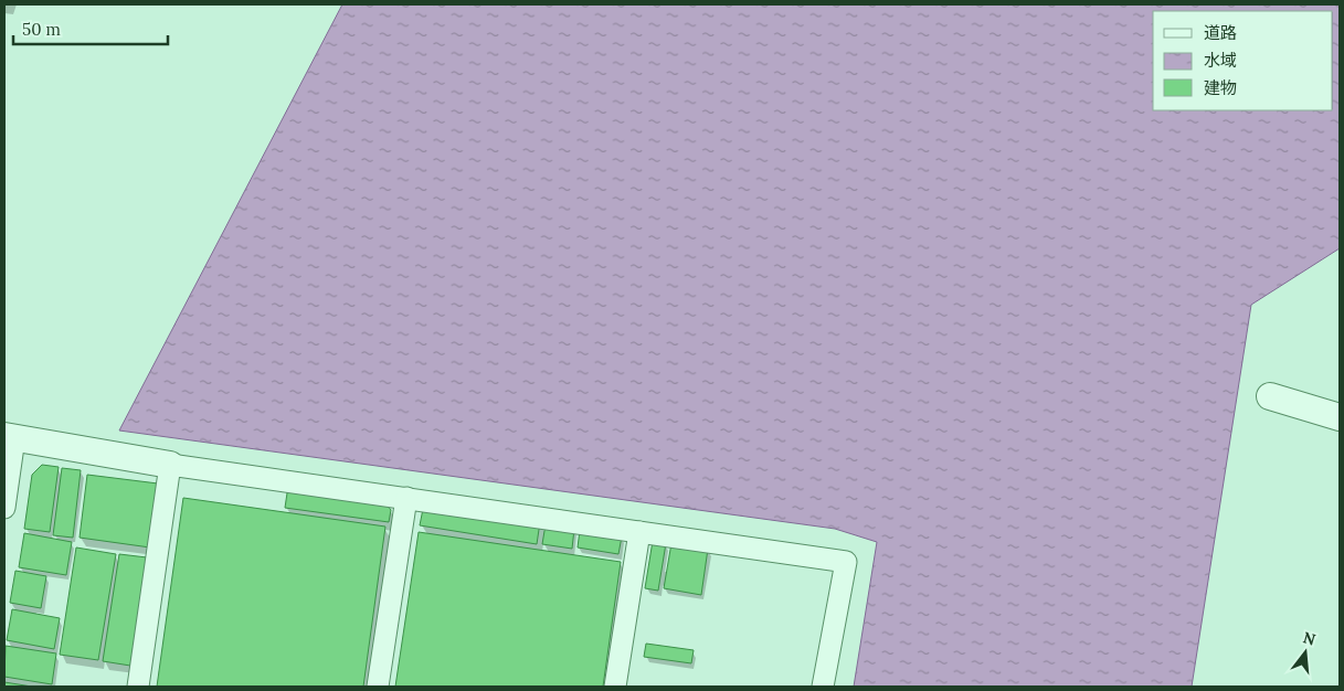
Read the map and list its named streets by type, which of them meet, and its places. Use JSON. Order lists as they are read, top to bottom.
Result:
{
  "legend": ["道路", "水域", "建物"],
  "scale_bar": "50 m",
  "north": "top"
}
